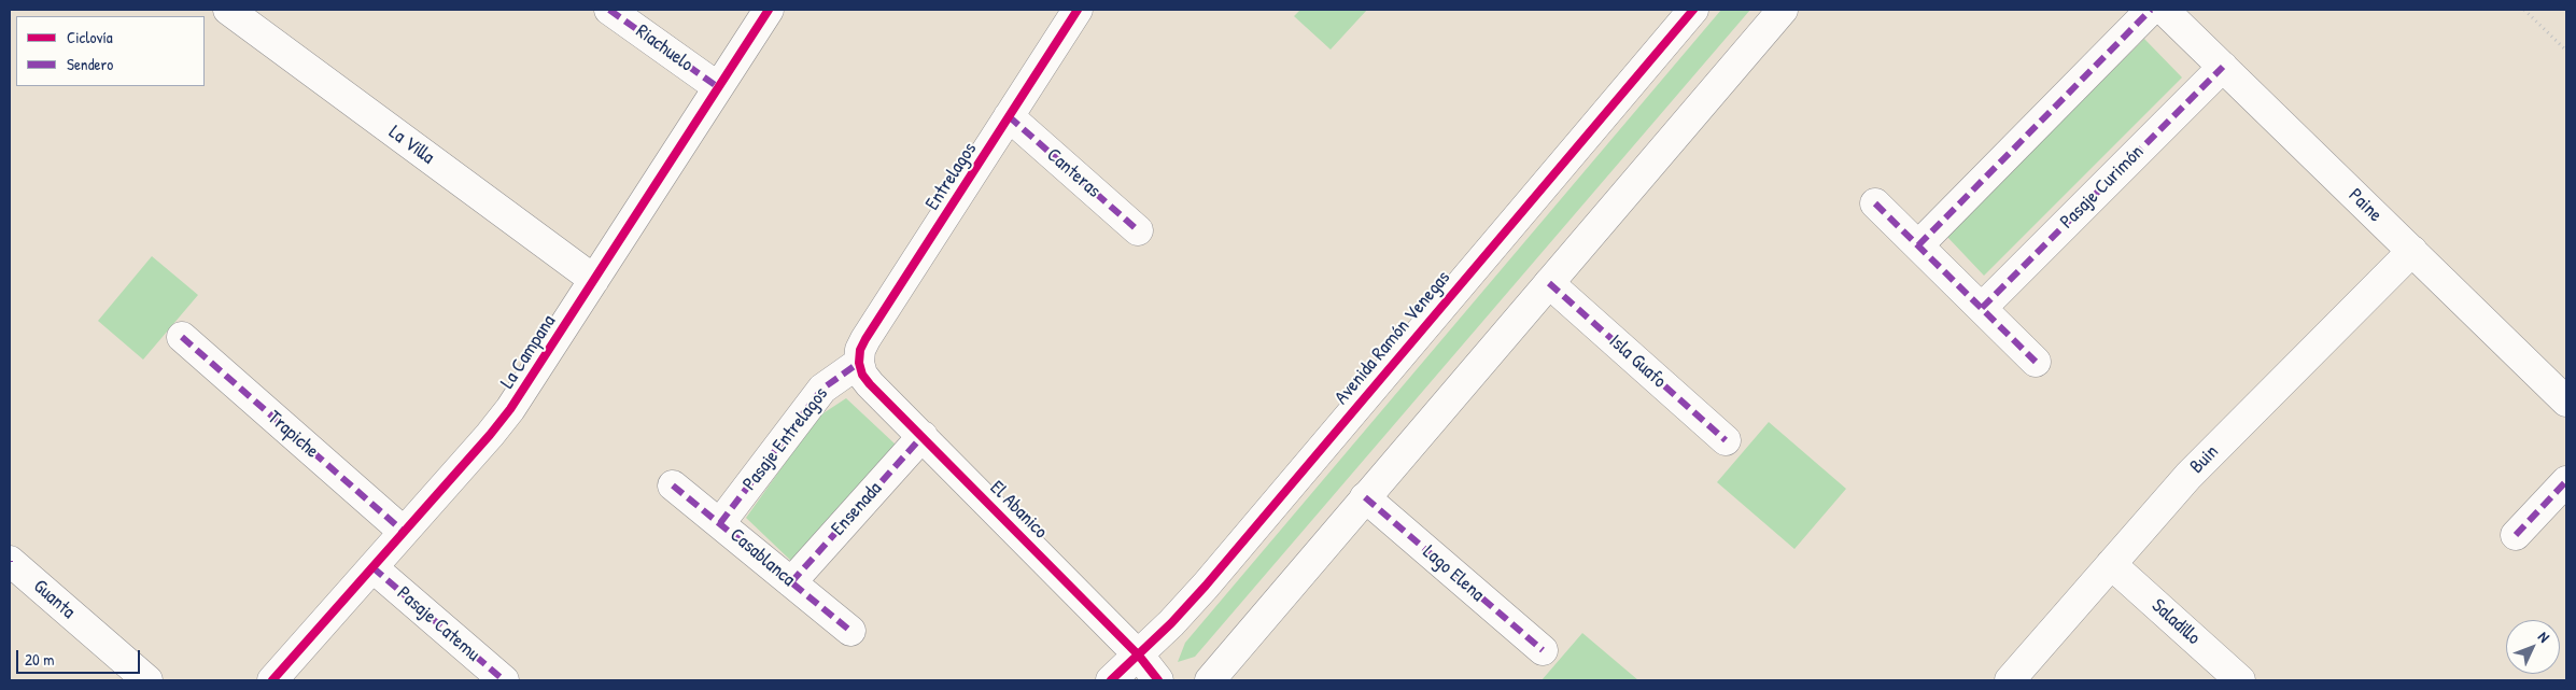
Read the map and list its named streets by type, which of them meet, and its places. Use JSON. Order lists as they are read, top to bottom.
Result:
{
  "streets": {
    "street": [
      "Riachuelo",
      "La Villa",
      "Canteras",
      "Entrelagos",
      "Pasaje Curimón",
      "Paine",
      "Avenida Ramón Venegas",
      "La Campana",
      "Isla Guafo",
      "Trapiche",
      "Pasaje Entrelagos",
      "Buin",
      "Ensenada",
      "El Abanico",
      "Casablanca",
      "Lago Elena",
      "Guanta",
      "Saladillo",
      "Pasaje Catemu"
    ]
  },
  "crossings": [
    ["Riachuelo", "La Campana"],
    ["La Villa", "La Campana"],
    ["Canteras", "Entrelagos"],
    ["Entrelagos", "Pasaje Entrelagos"],
    ["Entrelagos", "El Abanico"],
    ["Pasaje Curimón", "Paine"],
    ["Paine", "Buin"],
    ["Avenida Ramón Venegas", "El Abanico"],
    ["La Campana", "Trapiche"],
    ["La Campana", "Pasaje Catemu"],
    ["Pasaje Entrelagos", "El Abanico"],
    ["Pasaje Entrelagos", "Casablanca"],
    ["Buin", "Saladillo"],
    ["Ensenada", "El Abanico"],
    ["Ensenada", "Casablanca"]
  ],
  "legend": ["Ciclovía", "Sendero"],
  "scale_bar": "20 m",
  "north": "top right"
}
